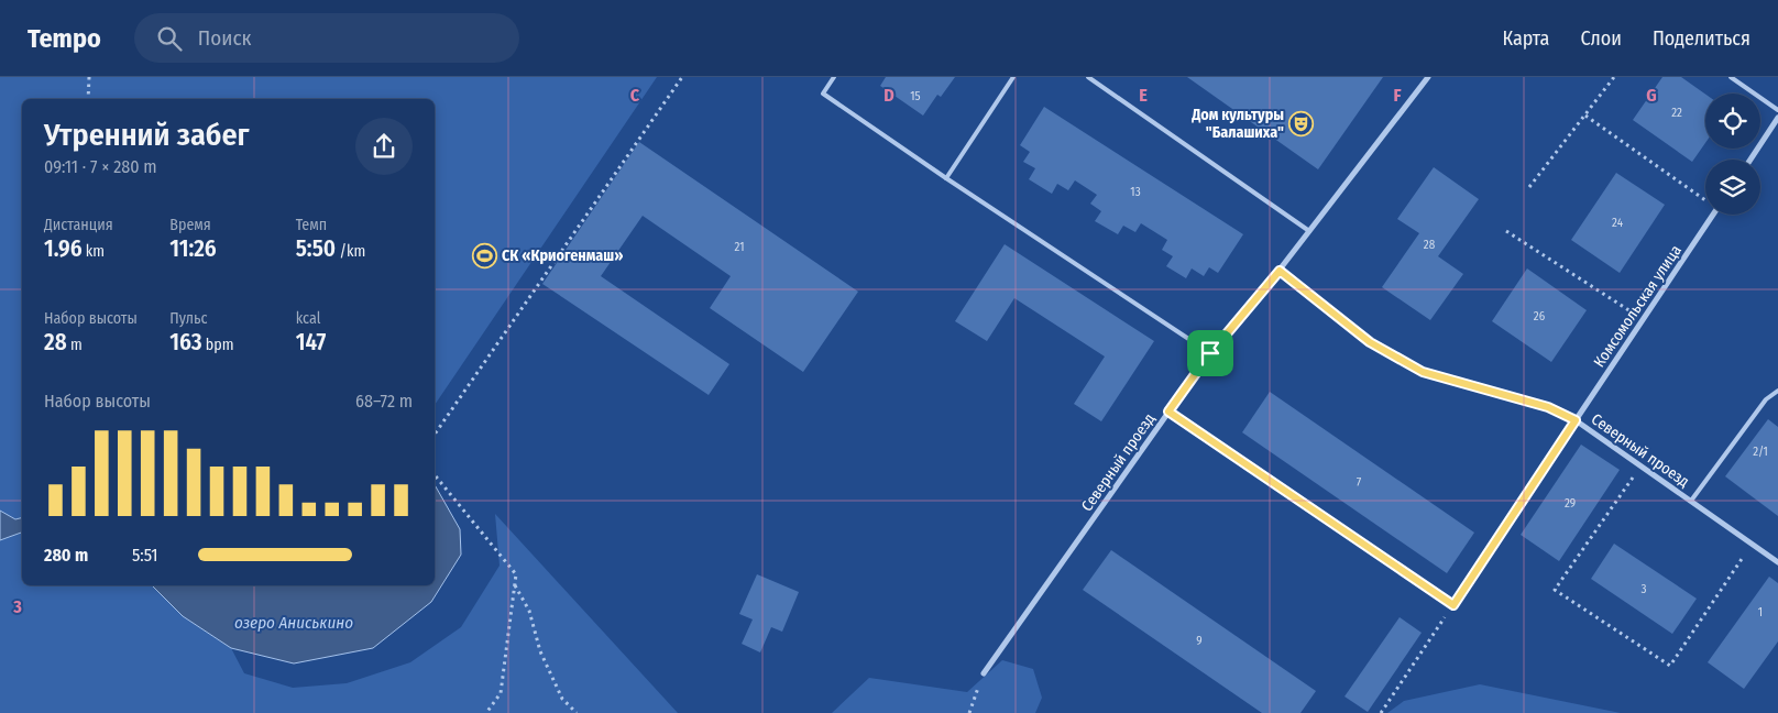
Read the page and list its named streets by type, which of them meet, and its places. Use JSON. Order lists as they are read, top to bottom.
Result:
{
  "streets": {
    "street": ["Комсомольская улица", "Северный проезд"]
  },
  "crossings": [
    ["Комсомольская улица", "Северный проезд"]
  ],
  "water": ["озеро Аниськино"],
  "places": {
    "theatre": ["Дом культуры \"Балашиха\""],
    "sports": ["СК «Криогенмаш»"]
  },
  "house_numbers": [
    "15",
    "22",
    "13",
    "24",
    "28",
    "21",
    "26",
    "2/1",
    "7",
    "29",
    "3",
    "1",
    "9"
  ],
  "page": {
    "header": "Tempo",
    "search": "Поиск",
    "nav": ["Карта", "Слои", "Поделиться"],
    "heading": ["Утренний забег", "09:11 · 7 × 280 m"],
    "stats": [
      ["Дистанция", "1.96 km"],
      ["Время", "11:26"],
      ["Темп", "5:50 /km"],
      ["Набор высоты", "28 m"],
      ["Пульс", "163 bpm"],
      ["kcal", "147"]
    ],
    "chart": ["Набор высоты", "68–72 m"],
    "list": [
      {
        "name": "280 m",
        "note": "5:51"
      }
    ]
  },
  "grid": {
    "columns": [
      "C",
      "D",
      "E",
      "F",
      "G"
    ],
    "rows": ["3"]
  }
}
